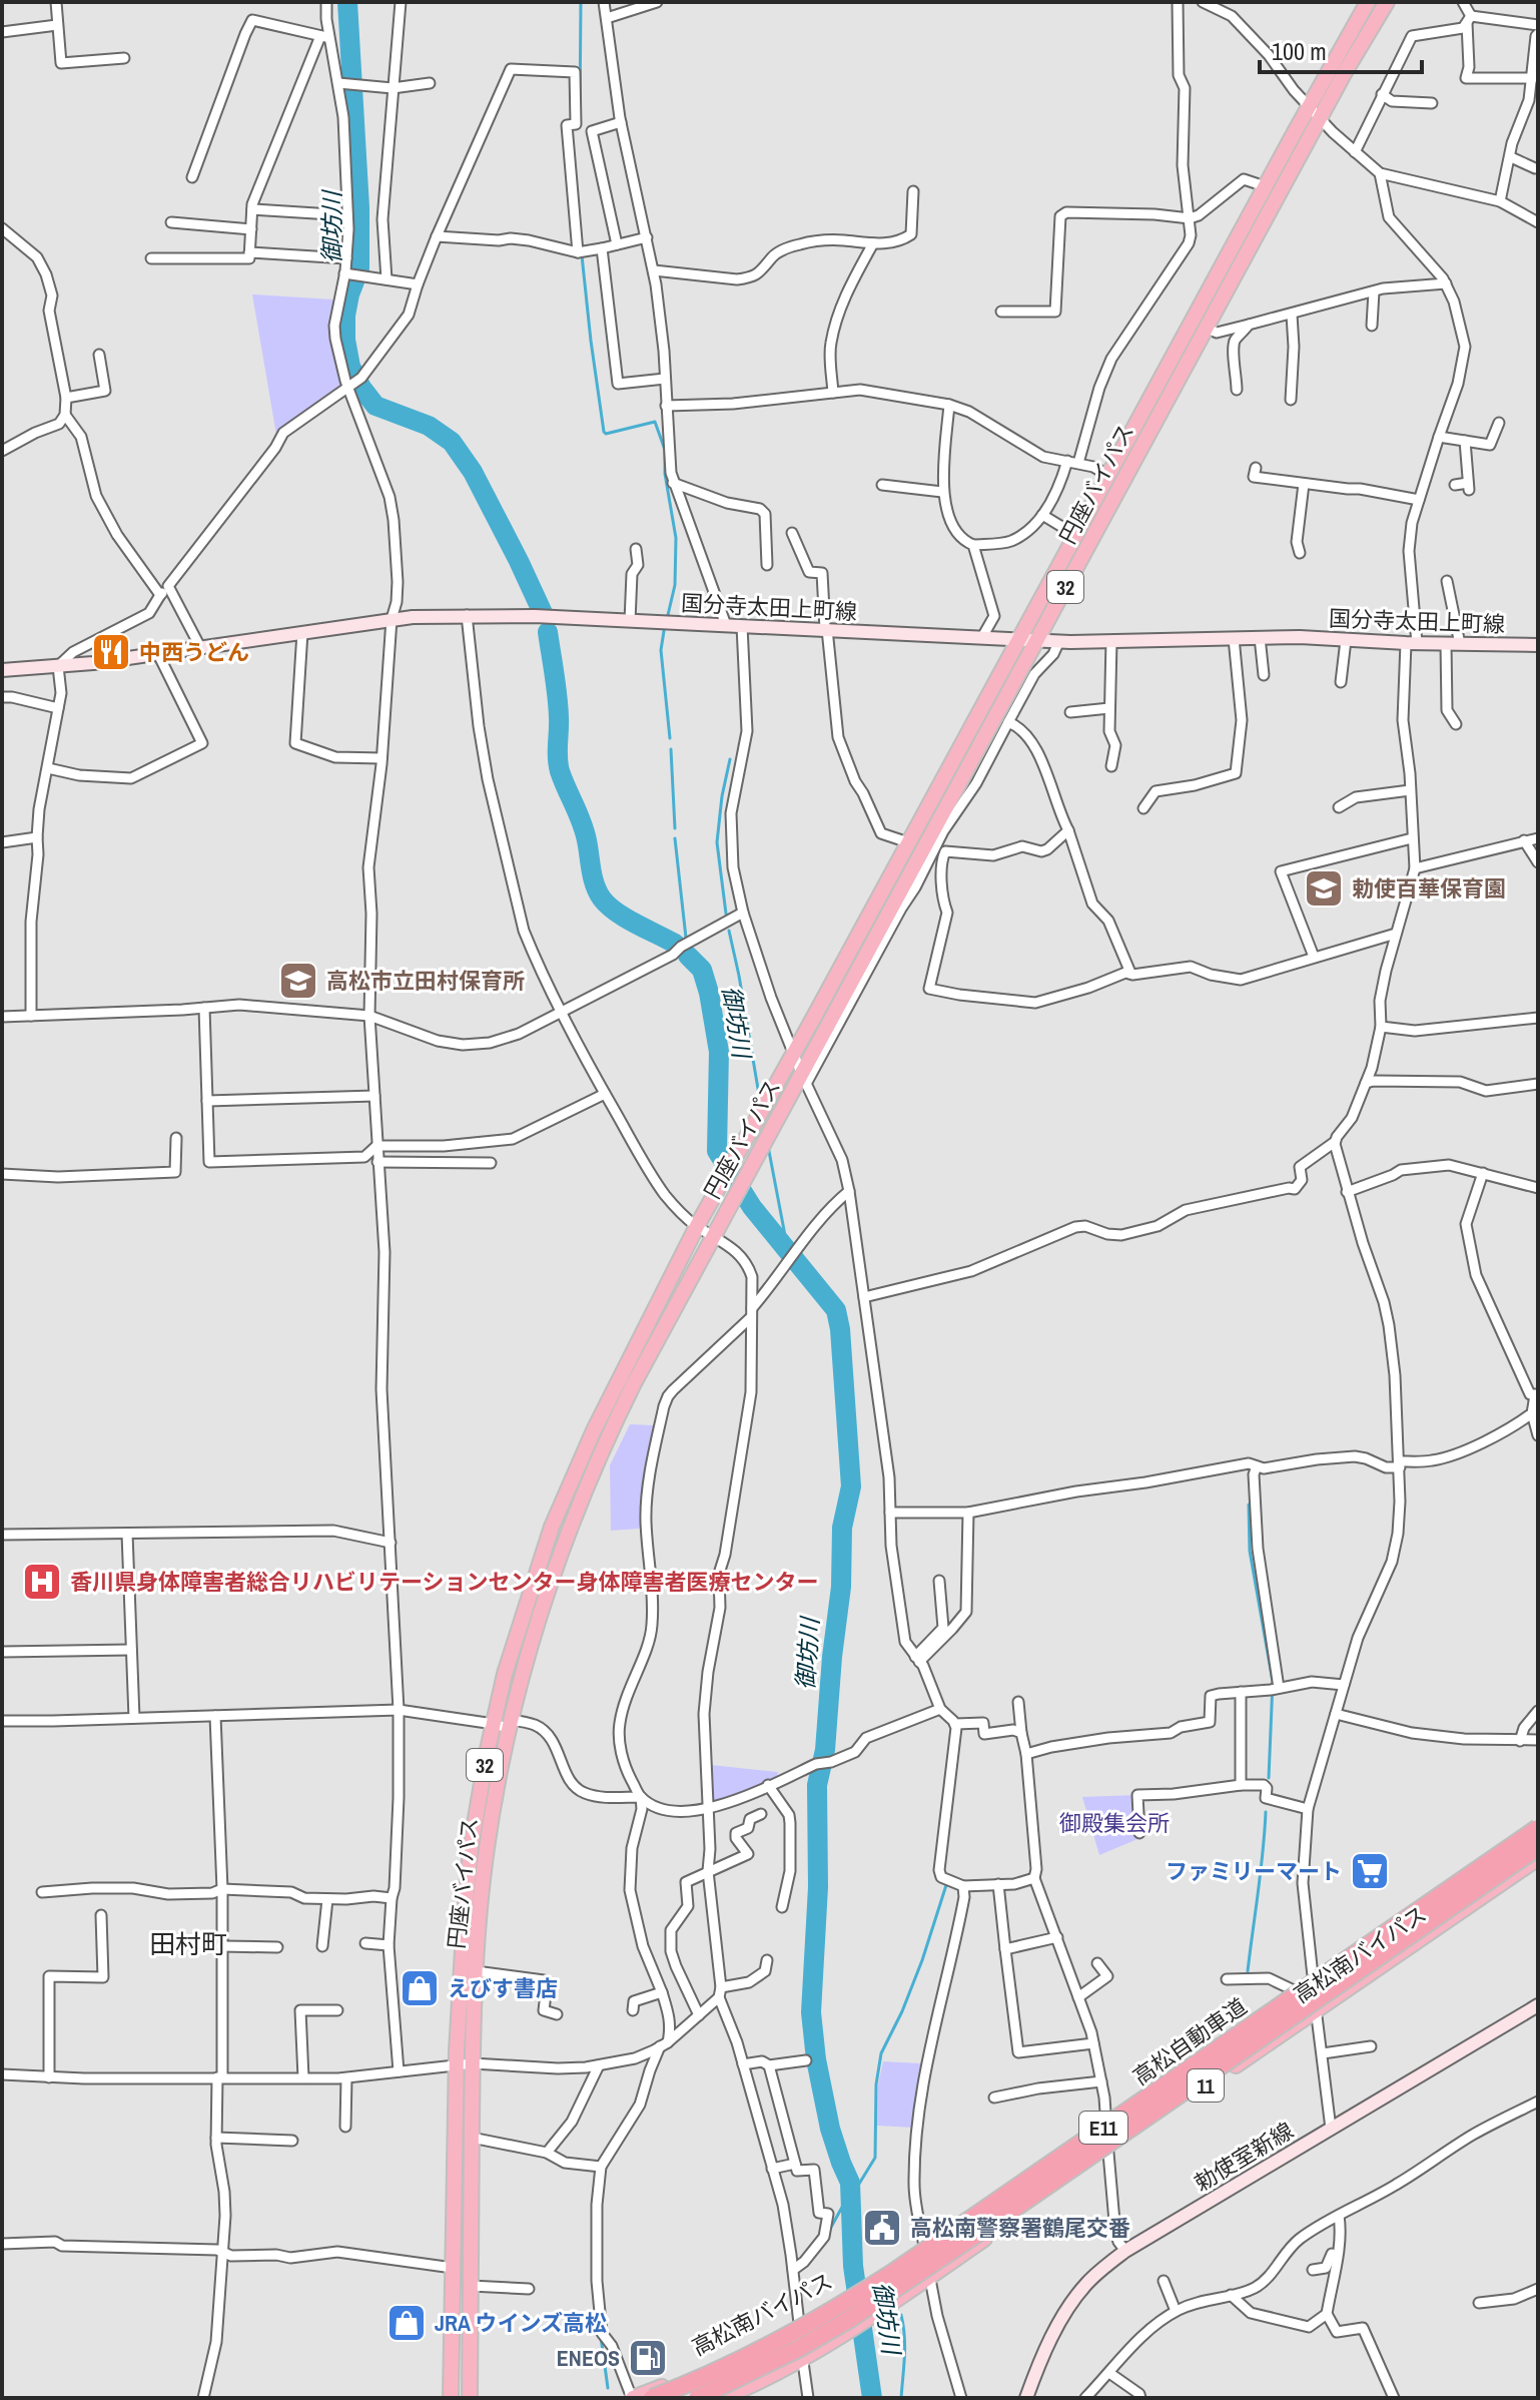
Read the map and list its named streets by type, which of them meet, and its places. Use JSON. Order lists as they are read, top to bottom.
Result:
{
  "streets": {
    "highway": [
      "円座バイパス",
      "32",
      "高松南バイパス",
      "高松自動車道",
      "11",
      "E11"
    ],
    "main road": ["国分寺太田上町線", "勅使室新線"]
  },
  "crossings": [
    ["円座バイパス", "国分寺太田上町線"]
  ],
  "districts": ["田村町"],
  "water": ["御坊川"],
  "parks": ["御殿集会所"],
  "places": {
    "restaurant": ["中西うどん"],
    "school or university": ["勅使百華保育園", "高松市立田村保育所"],
    "hospital": ["香川県身体障害者総合リハビリテーションセンター身体障害者医療センター"],
    "supermarket": ["ファミリーマート"],
    "shop": ["えびす書店", "JRA ウインズ高松"],
    "public building": ["高松南警察署鶴尾交番"],
    "fuel station": ["ENEOS"]
  },
  "scale_bar": "100 m"
}
